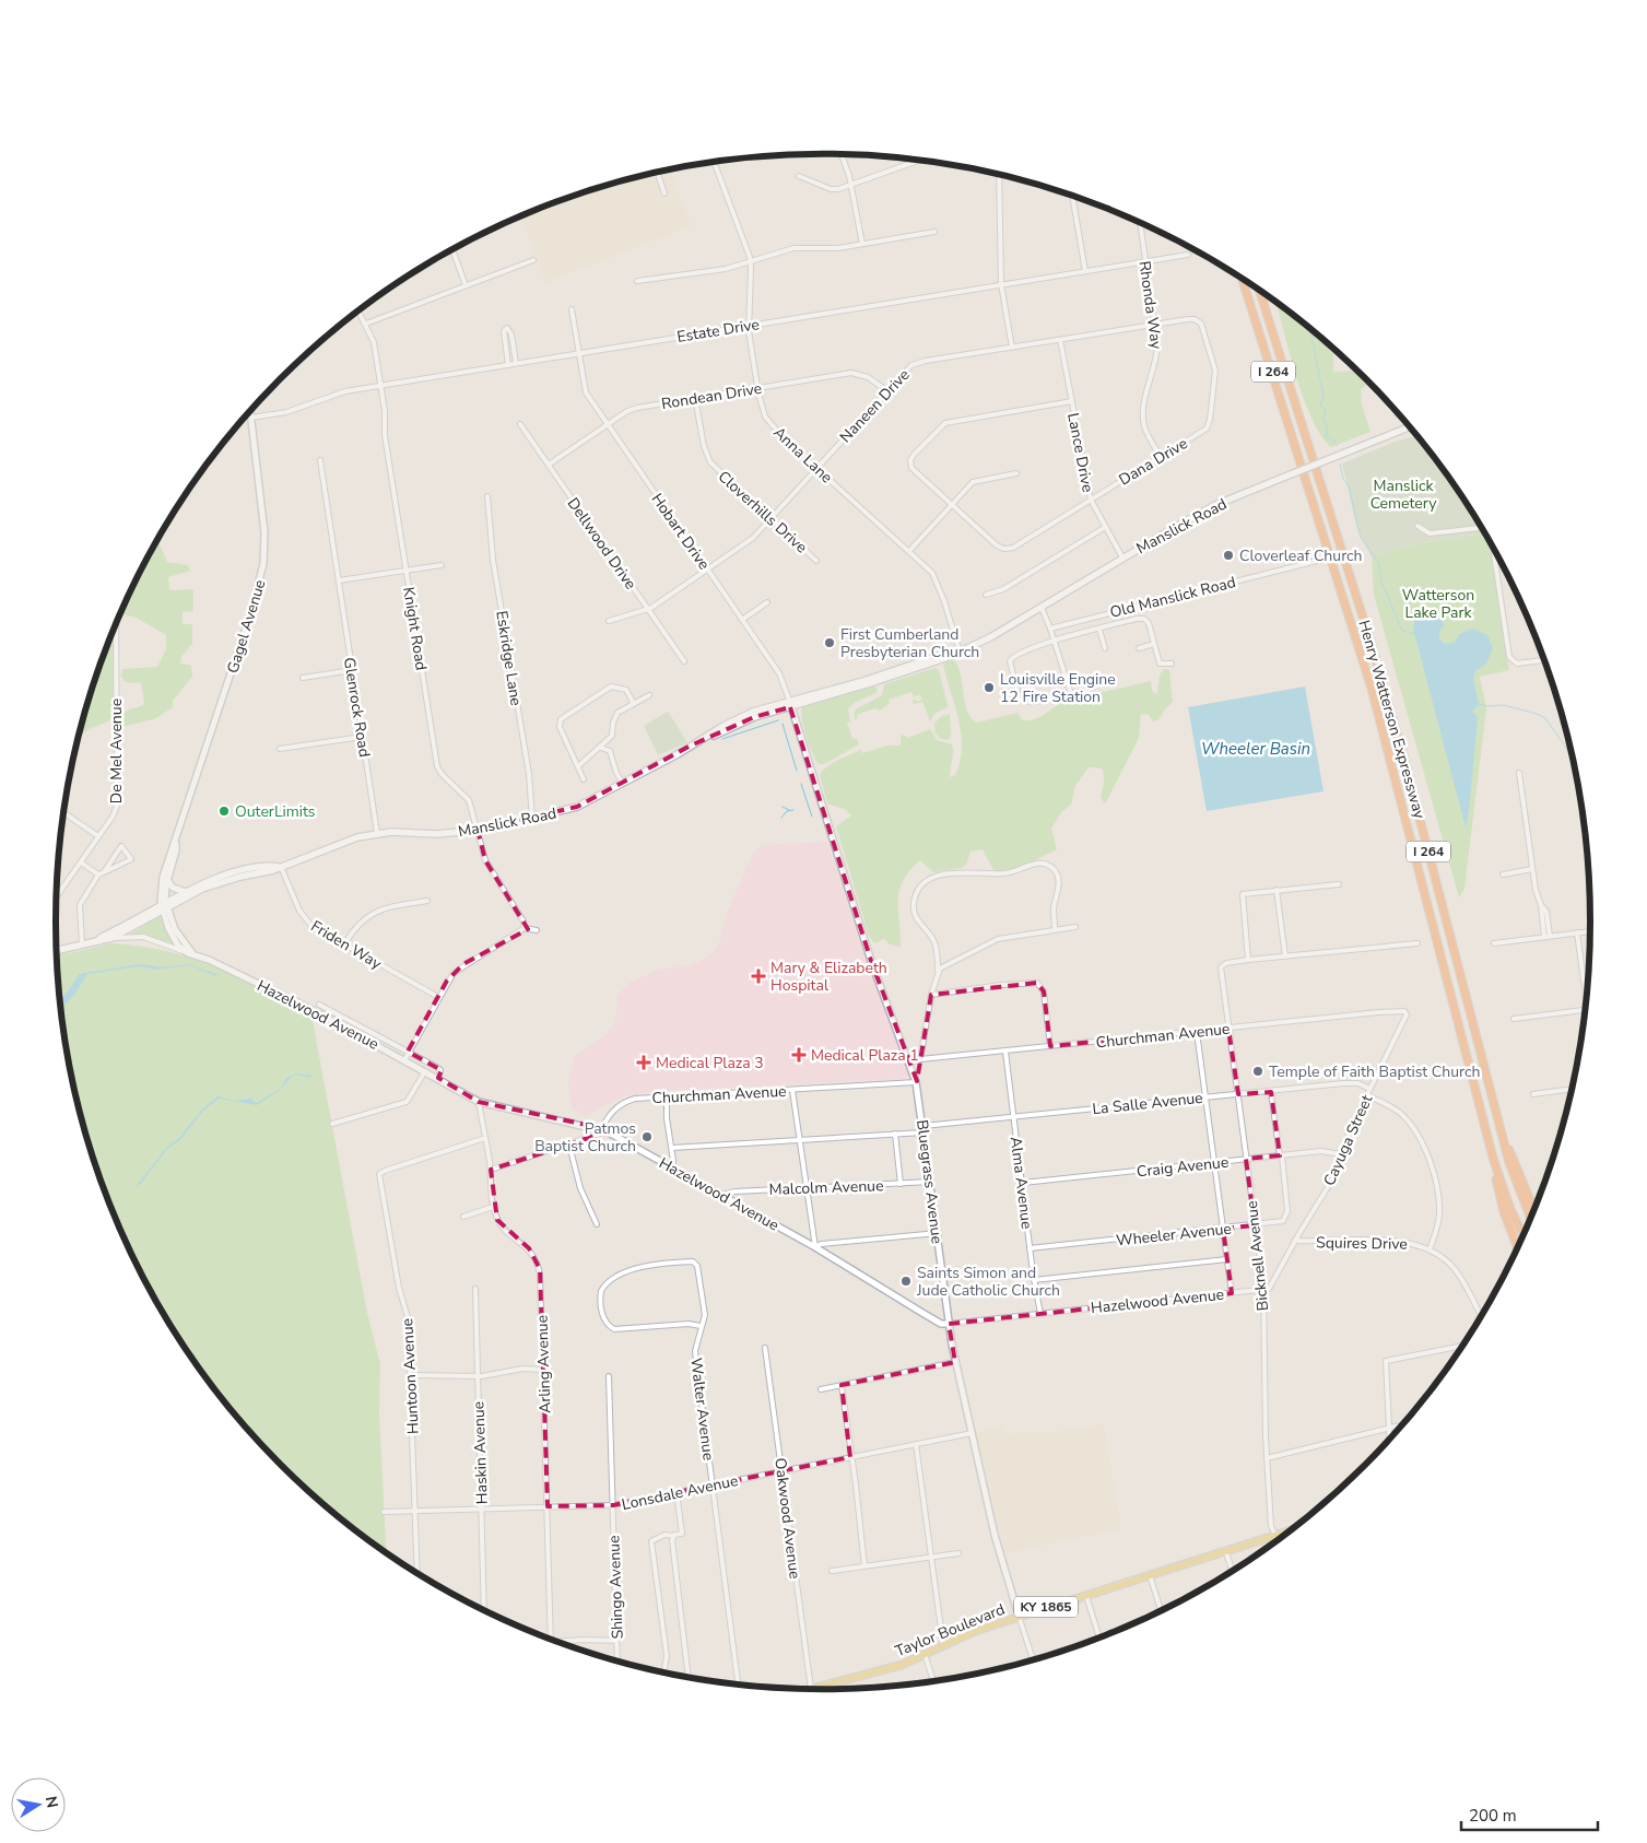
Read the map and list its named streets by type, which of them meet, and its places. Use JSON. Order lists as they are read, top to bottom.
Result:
{
  "streets": {
    "highway": ["I 264", "Henry Watterson Expressway"],
    "main road": ["Manslick Road", "KY 1865", "Taylor Boulevard"],
    "street": [
      "Rhonda Way",
      "Estate Drive",
      "Rondean Drive",
      "Naneen Drive",
      "Lance Drive",
      "Anna Lane",
      "Dana Drive",
      "Cloverhills Drive",
      "Hobart Drive",
      "Dellwood Drive",
      "Old Manslick Road",
      "Gagel Avenue",
      "Knight Road",
      "Eskridge Lane",
      "Glenrock Road",
      "De Mel Avenue",
      "Friden Way",
      "Hazelwood Avenue",
      "Churchman Avenue",
      "La Salle Avenue",
      "Cayuga Street",
      "Craig Avenue",
      "Bluegrass Avenue",
      "Alma Avenue",
      "Malcolm Avenue",
      "Wheeler Avenue",
      "Squires Drive",
      "Bicknell Avenue",
      "Arling Avenue",
      "Huntoon Avenue",
      "Walter Avenue",
      "Haskin Avenue",
      "Lonsdale Avenue",
      "Oakwood Avenue",
      "Shingo Avenue"
    ]
  },
  "crossings": [
    ["Rhonda Way", "Estate Drive"],
    ["Rhonda Way", "Naneen Drive"],
    ["Rhonda Way", "Dana Drive"],
    ["Estate Drive", "Anna Lane"],
    ["Estate Drive", "Hobart Drive"],
    ["Estate Drive", "Gagel Avenue"],
    ["Estate Drive", "Knight Road"],
    ["Rondean Drive", "Naneen Drive"],
    ["Rondean Drive", "Anna Lane"],
    ["Rondean Drive", "Cloverhills Drive"],
    ["Rondean Drive", "Hobart Drive"],
    ["Rondean Drive", "Dellwood Drive"],
    ["Naneen Drive", "Lance Drive"],
    ["Naneen Drive", "Anna Lane"],
    ["Naneen Drive", "Dana Drive"],
    ["Naneen Drive", "Cloverhills Drive"],
    ["Naneen Drive", "Hobart Drive"],
    ["Naneen Drive", "Dellwood Drive"],
    ["Lance Drive", "Dana Drive"],
    ["Lance Drive", "Manslick Road"],
    ["Anna Lane", "Manslick Road"],
    ["Manslick Road", "Hobart Drive"],
    ["Manslick Road", "Gagel Avenue"],
    ["Manslick Road", "Knight Road"],
    ["Manslick Road", "Eskridge Lane"],
    ["Manslick Road", "Glenrock Road"],
    ["Manslick Road", "Friden Way"],
    ["Manslick Road", "Hazelwood Avenue"],
    ["Manslick Road", "Bluegrass Avenue"],
    ["Hobart Drive", "Bluegrass Avenue"],
    ["Gagel Avenue", "Hazelwood Avenue"],
    ["Hazelwood Avenue", "Churchman Avenue"],
    ["Hazelwood Avenue", "Cayuga Street"],
    ["Hazelwood Avenue", "Bluegrass Avenue"],
    ["Hazelwood Avenue", "Alma Avenue"],
    ["Hazelwood Avenue", "Malcolm Avenue"],
    ["Hazelwood Avenue", "Bicknell Avenue"],
    ["Hazelwood Avenue", "Arling Avenue"],
    ["Churchman Avenue", "Cayuga Street"],
    ["Churchman Avenue", "Bluegrass Avenue"],
    ["Churchman Avenue", "Alma Avenue"],
    ["Churchman Avenue", "Bicknell Avenue"],
    ["La Salle Avenue", "Cayuga Street"],
    ["La Salle Avenue", "Bluegrass Avenue"],
    ["La Salle Avenue", "Alma Avenue"],
    ["La Salle Avenue", "Bicknell Avenue"],
    ["Cayuga Street", "Craig Avenue"],
    ["Cayuga Street", "Squires Drive"],
    ["Cayuga Street", "Bicknell Avenue"],
    ["Craig Avenue", "Alma Avenue"],
    ["Craig Avenue", "Wheeler Avenue"],
    ["Craig Avenue", "Bicknell Avenue"],
    ["Bluegrass Avenue", "Malcolm Avenue"],
    ["Bluegrass Avenue", "Lonsdale Avenue"],
    ["Bluegrass Avenue", "Taylor Boulevard"],
    ["Alma Avenue", "Wheeler Avenue"],
    ["Wheeler Avenue", "Bicknell Avenue"],
    ["Bicknell Avenue", "Taylor Boulevard"],
    ["Arling Avenue", "Huntoon Avenue"],
    ["Arling Avenue", "Lonsdale Avenue"],
    ["Huntoon Avenue", "Lonsdale Avenue"],
    ["Walter Avenue", "Lonsdale Avenue"],
    ["Haskin Avenue", "Lonsdale Avenue"],
    ["Lonsdale Avenue", "Oakwood Avenue"],
    ["Lonsdale Avenue", "Shingo Avenue"],
    ["Oakwood Avenue", "Taylor Boulevard"]
  ],
  "water": ["Wheeler Basin"],
  "parks": ["Manslick Cemetery", "Watterson Lake Park"],
  "places": {
    "other": [
      "Cloverleaf Church",
      "First Cumberland Presbyterian Church",
      "Louisville Engine 12 Fire Station",
      "OuterLimits",
      "Temple of Faith Baptist Church",
      "Patmos Baptist Church",
      "Saints Simon and Jude Catholic Church"
    ],
    "health": ["Mary & Elizabeth Hospital", "Medical Plaza 1", "Medical Plaza 3"]
  },
  "scale_bar": "200 m",
  "north": "right"
}
